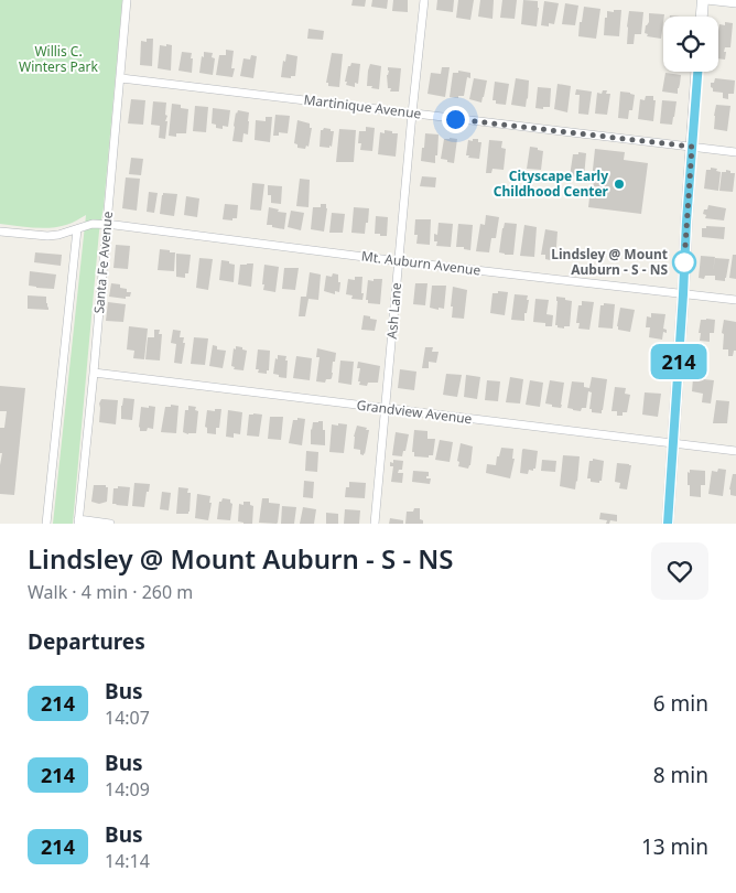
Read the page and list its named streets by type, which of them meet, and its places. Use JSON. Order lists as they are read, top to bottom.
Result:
{
  "streets": {
    "street": [
      "Martinique Avenue",
      "Santa Fe Avenue",
      "Mt. Auburn Avenue",
      "Ash Lane",
      "Grandview Avenue"
    ]
  },
  "crossings": [
    ["Martinique Avenue", "Santa Fe Avenue"],
    ["Martinique Avenue", "Ash Lane"],
    ["Santa Fe Avenue", "Mt. Auburn Avenue"],
    ["Santa Fe Avenue", "Grandview Avenue"],
    ["Mt. Auburn Avenue", "Ash Lane"],
    ["Ash Lane", "Grandview Avenue"]
  ],
  "parks": ["Willis C. Winters Park"],
  "places": ["Cityscape Early Childhood Center", "Lindsley @ Mount Auburn - S - NS"],
  "lines": ["bus line 214"],
  "page": {
    "on_map": "214",
    "heading": [
      ["Lindsley @ Mount Auburn - S - NS", "Walk · 4 min · 260 m"],
      "Departures"
    ],
    "list": [
      {
        "mark": "214",
        "name": "Bus",
        "note": "14:07",
        "value": "6 min"
      },
      {
        "mark": "214",
        "name": "Bus",
        "note": "14:09",
        "value": "8 min"
      },
      {
        "mark": "214",
        "name": "Bus",
        "note": "14:14",
        "value": "13 min"
      }
    ]
  }
}
